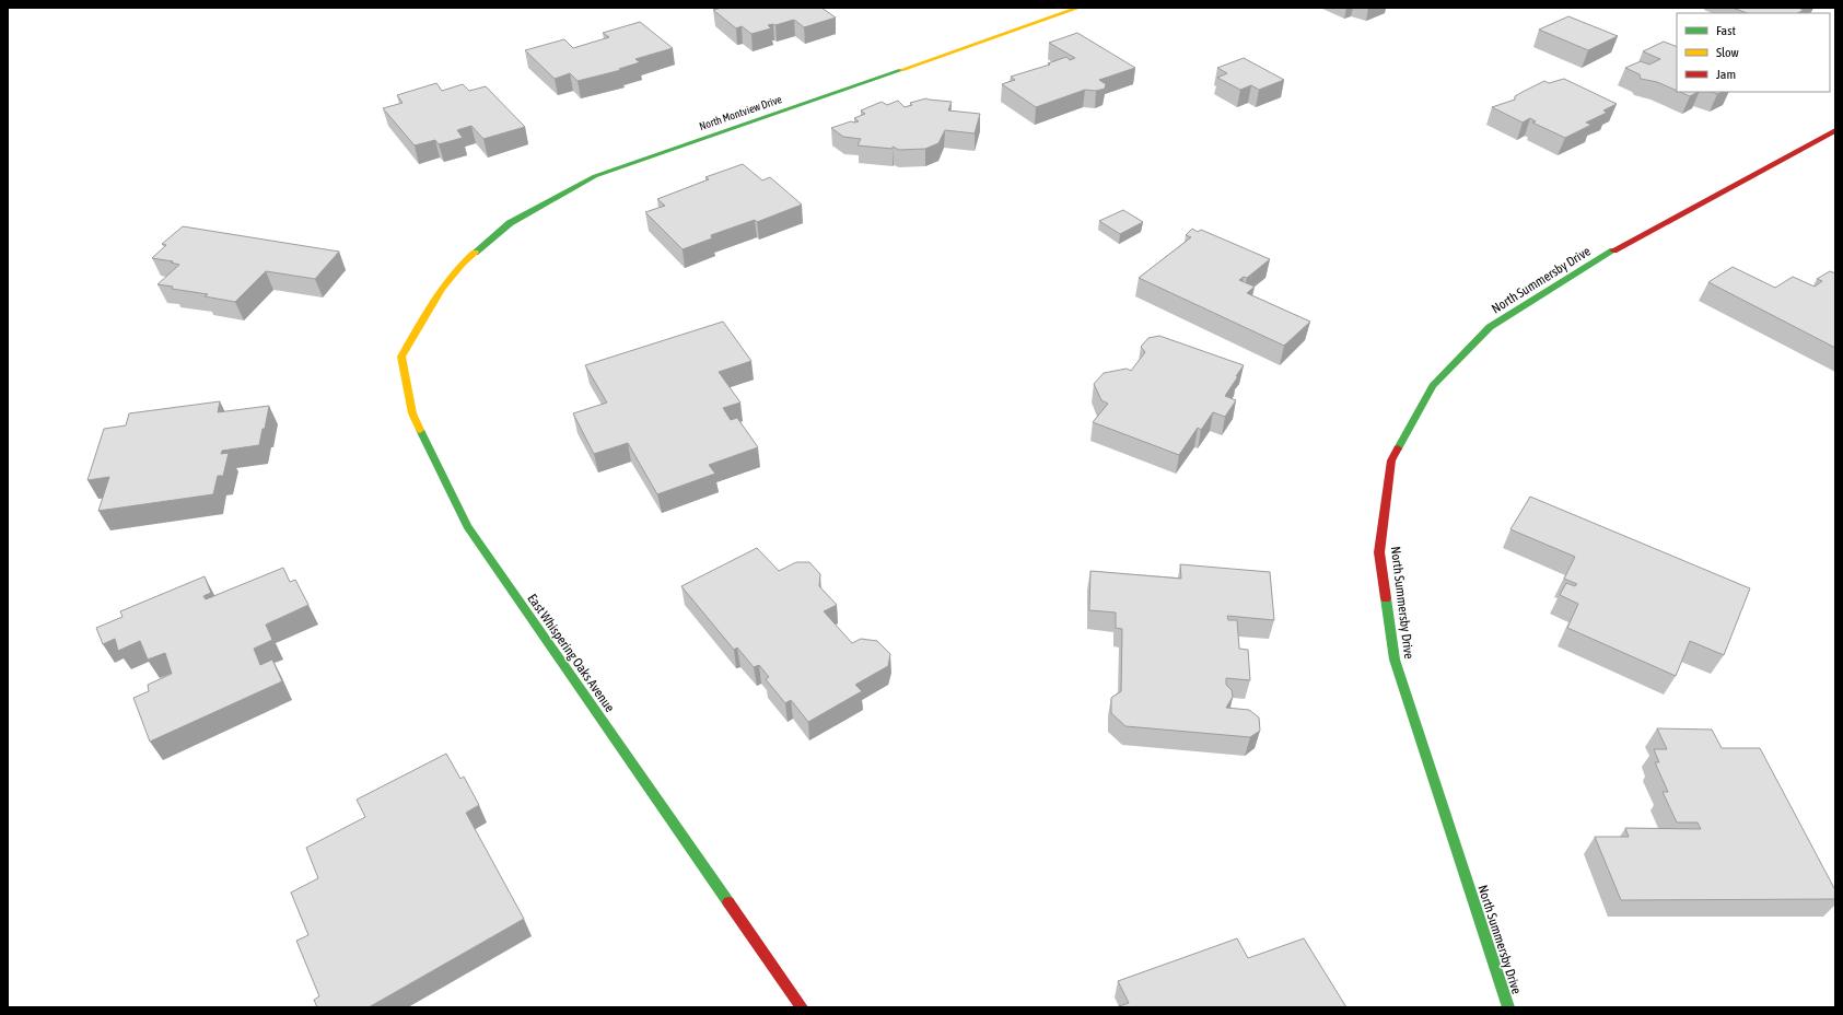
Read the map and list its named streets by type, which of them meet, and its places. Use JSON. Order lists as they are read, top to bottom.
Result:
{
  "streets": {
    "street": ["North Montview Drive", "North Summersby Drive", "East Whispering Oaks Avenue"]
  },
  "crossings": [
    ["North Montview Drive", "East Whispering Oaks Avenue"]
  ],
  "legend": ["Fast", "Slow", "Jam"]
}
